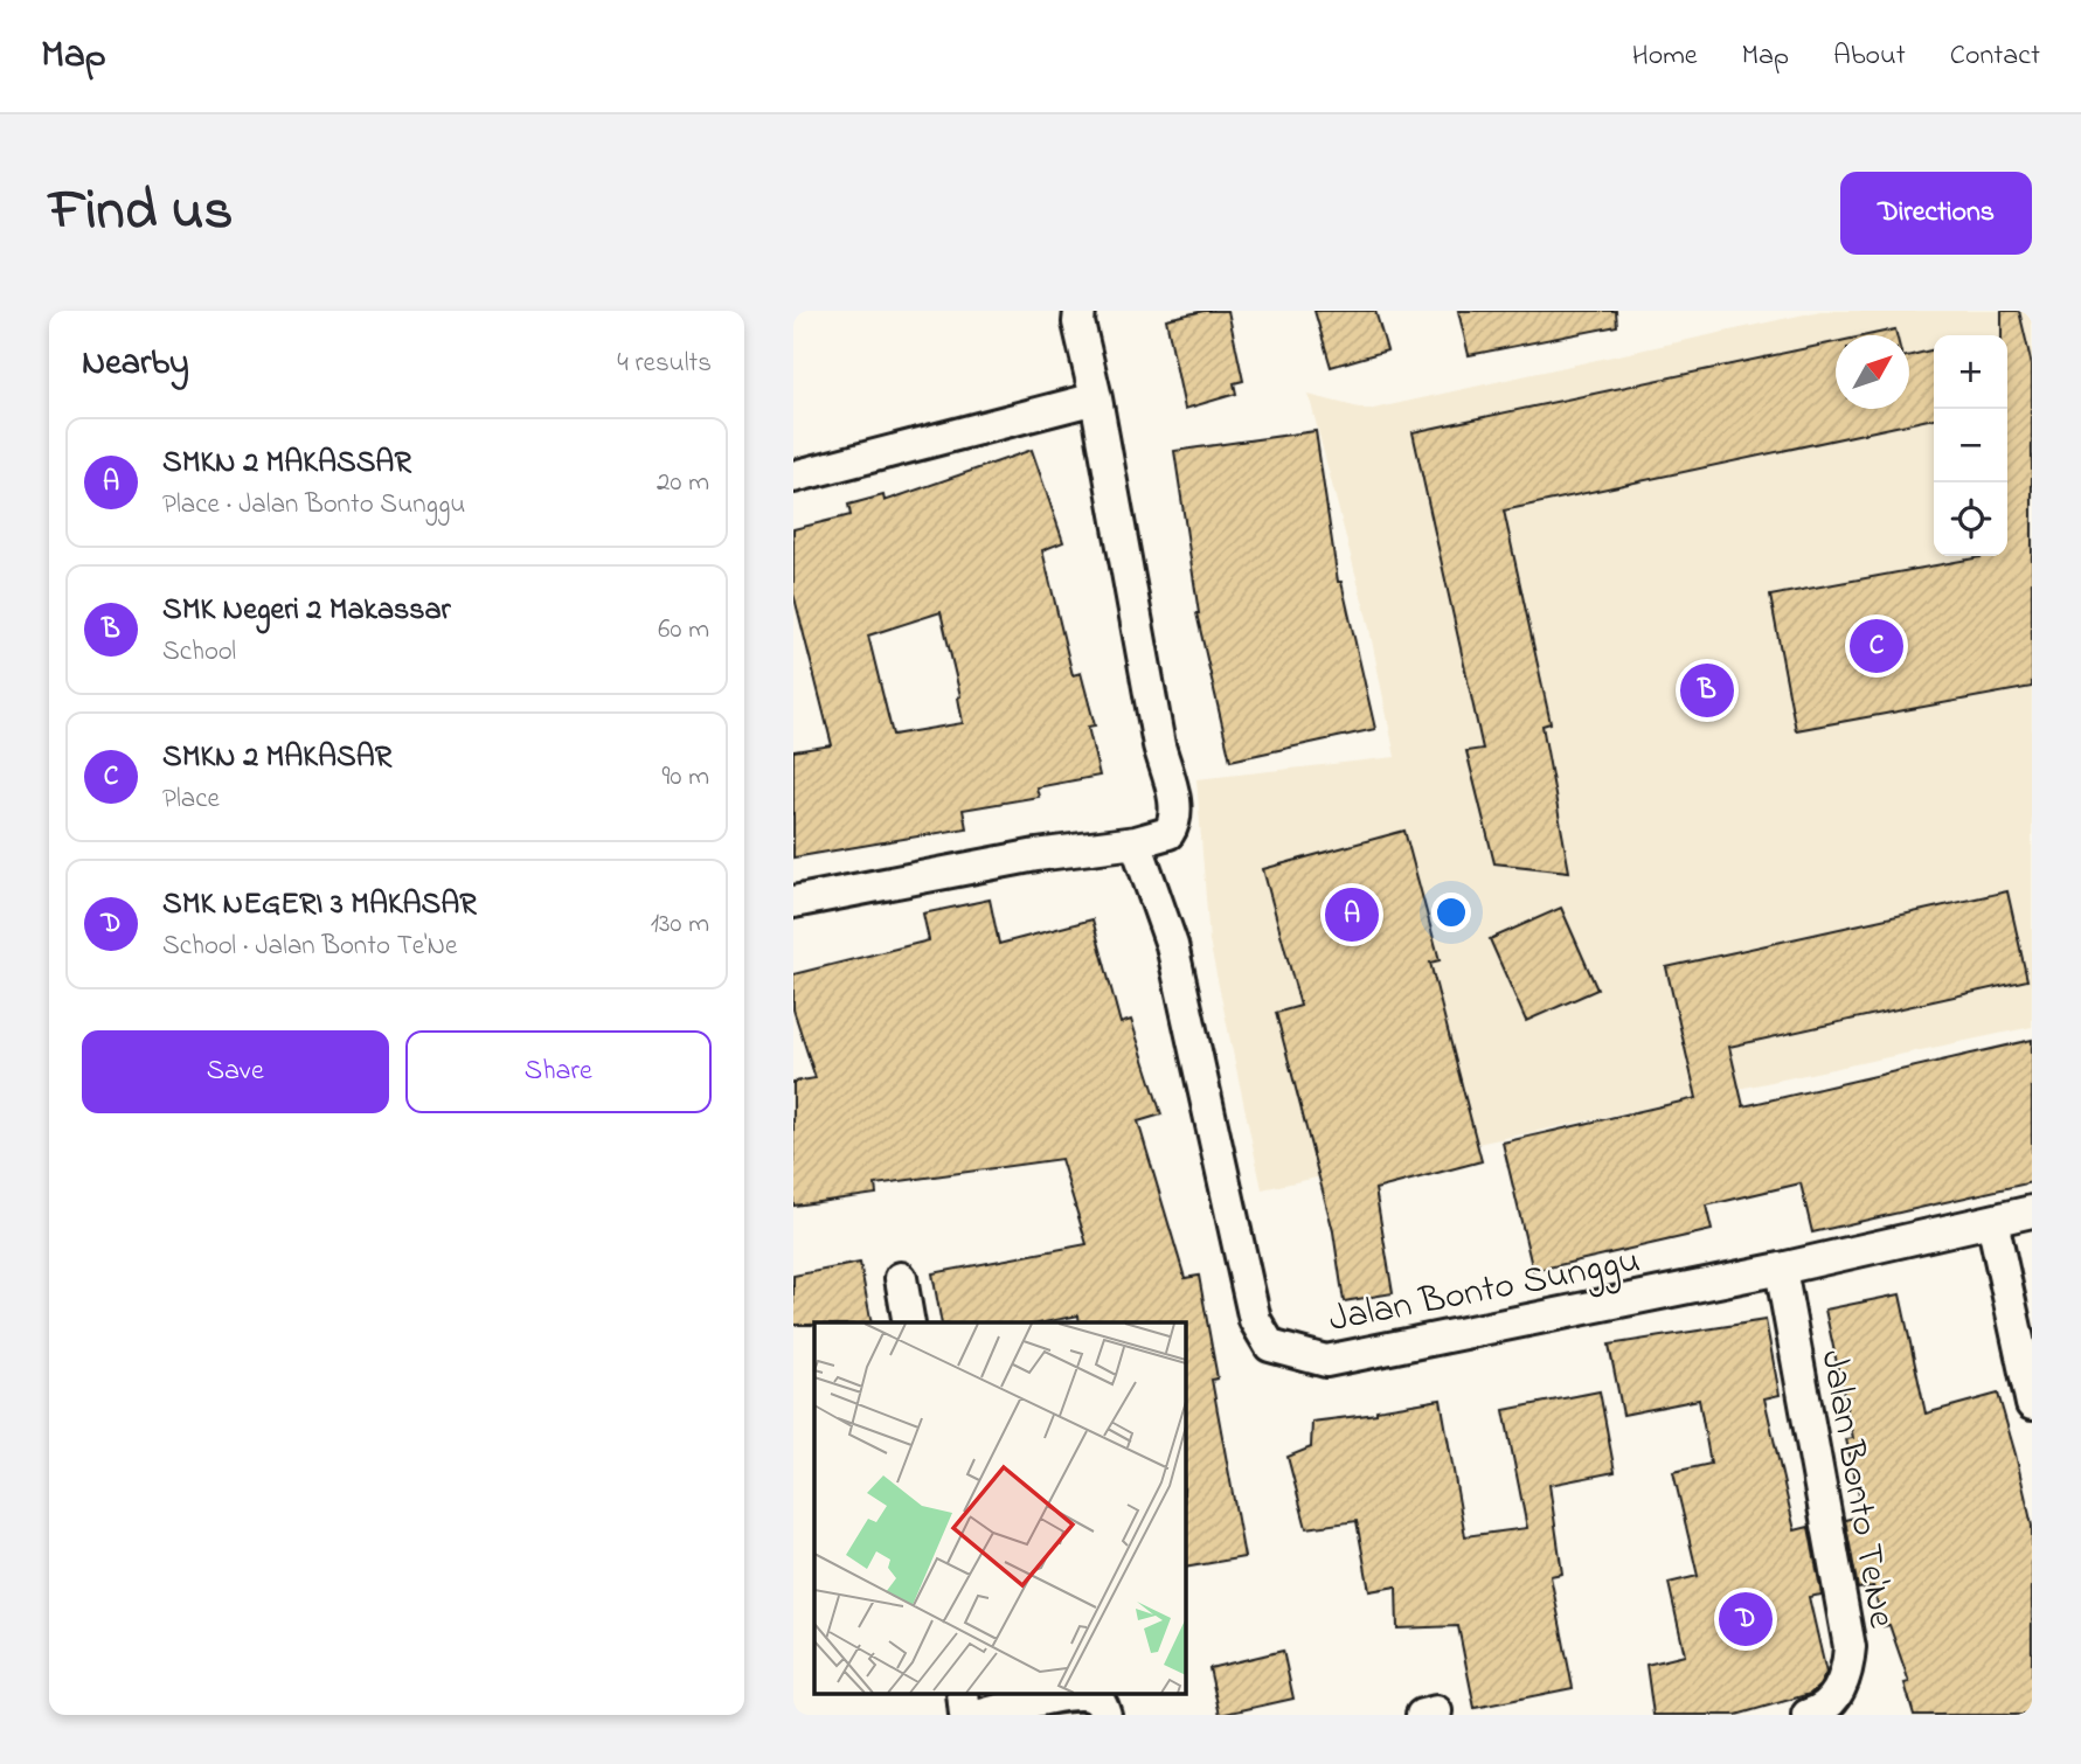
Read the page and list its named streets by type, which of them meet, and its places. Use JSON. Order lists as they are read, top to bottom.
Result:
{
  "streets": {
    "street": ["Jalan Bonto Sunggu", "Jalan Bonto Te'Ne"]
  },
  "crossings": [
    ["Jalan Bonto Sunggu", "Jalan Bonto Te'Ne"]
  ],
  "north": "top right",
  "page": {
    "header": "Map",
    "nav": [
      "Home",
      "Map",
      "About",
      "Contact"
    ],
    "title": "Find us",
    "buttons": [
      "Directions",
      ["Save", "Share"]
    ],
    "heading": ["Nearby", "4 results"],
    "map_buttons": ["+", "−"],
    "list": [
      {
        "mark": "A",
        "name": "SMKN 2 MAKASSAR",
        "note": "Place · Jalan Bonto Sunggu",
        "value": "20 m"
      },
      {
        "mark": "B",
        "name": "SMK Negeri 2 Makassar",
        "note": "School",
        "value": "60 m"
      },
      {
        "mark": "C",
        "name": "SMKN 2 MAKASAR",
        "note": "Place",
        "value": "90 m"
      },
      {
        "mark": "D",
        "name": "SMK NEGERI 3 MAKASAR",
        "note": "School · Jalan Bonto Te'Ne",
        "value": "130 m"
      }
    ],
    "pins": [
      "C",
      "B",
      "A",
      "D"
    ]
  }
}
